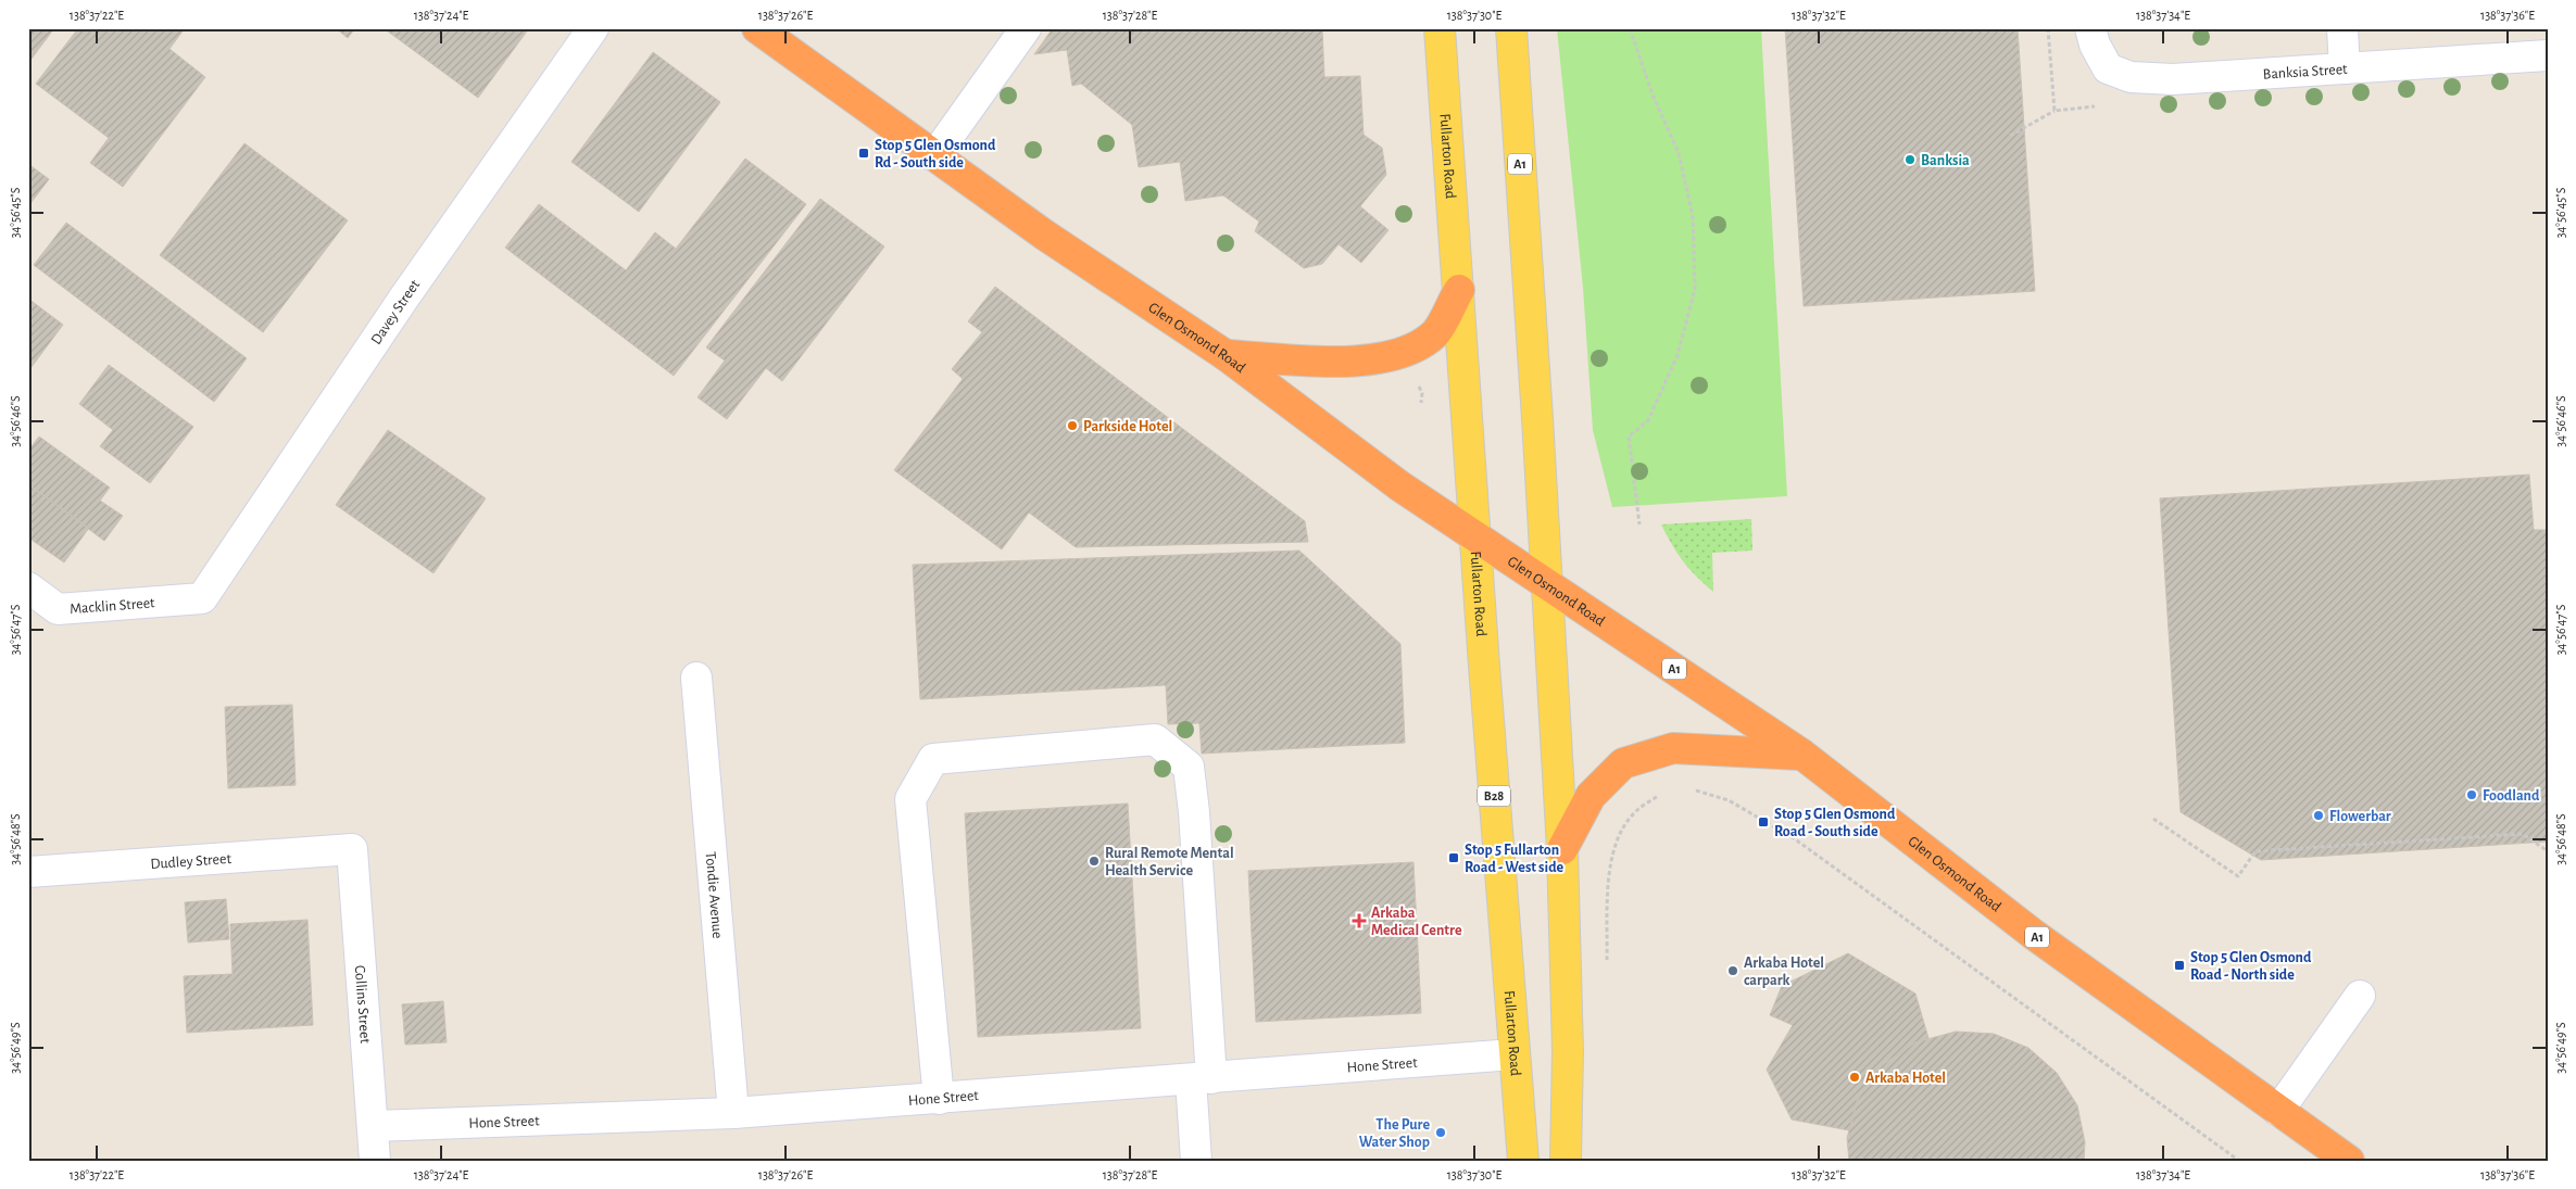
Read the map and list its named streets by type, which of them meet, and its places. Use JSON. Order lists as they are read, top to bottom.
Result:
{
  "streets": {
    "highway": ["A1", "Glen Osmond Road"],
    "main road": ["Fullarton Road", "B28"],
    "street": [
      "Banksia Street",
      "Davey Street",
      "Macklin Street",
      "Dudley Street",
      "Tondie Avenue",
      "Collins Street",
      "Hone Street"
    ]
  },
  "crossings": [
    ["Fullarton Road", "Glen Osmond Road"],
    ["Fullarton Road", "Hone Street"],
    ["A1", "Glen Osmond Road"],
    ["Davey Street", "Macklin Street"],
    ["Dudley Street", "Collins Street"],
    ["Tondie Avenue", "Hone Street"],
    ["Collins Street", "Hone Street"]
  ],
  "places": {
    "transit": [
      "Stop 5 Glen Osmond Rd - South side",
      "Stop 5 Glen Osmond Road - South side",
      "Stop 5 Fullarton Road - West side",
      "Stop 5 Glen Osmond Road - North side"
    ],
    "other": [
      "Banksia",
      "Parkside Hotel",
      "Foodland",
      "Flowerbar",
      "Rural Remote Mental Health Service",
      "Arkaba Hotel carpark",
      "Arkaba Hotel",
      "The Pure Water Shop"
    ],
    "health": ["Arkaba Medical Centre"]
  },
  "coordinates": [
    "138°37'22\"E",
    "138°37'24\"E",
    "138°37'26\"E",
    "138°37'28\"E",
    "138°37'30\"E",
    "138°37'32\"E",
    "138°37'34\"E",
    "138°37'36\"E",
    "34°56'45\"S",
    "34°56'46\"S",
    "34°56'47\"S",
    "34°56'48\"S",
    "34°56'49\"S"
  ]
}
